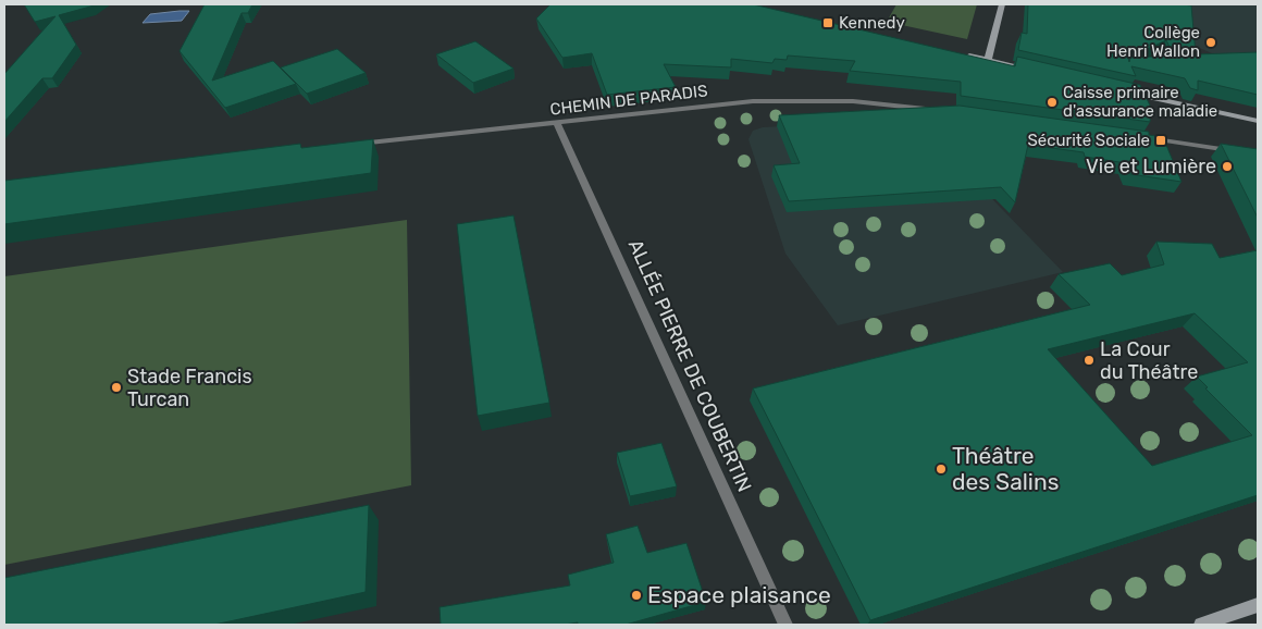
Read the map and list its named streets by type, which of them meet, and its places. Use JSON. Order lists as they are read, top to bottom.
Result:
{
  "streets": {
    "street": ["CHEMIN DE PARADIS", "ALLÉE PIERRE DE COUBERTIN"]
  },
  "crossings": [
    ["CHEMIN DE PARADIS", "ALLÉE PIERRE DE COUBERTIN"]
  ],
  "places": {
    "transit": ["Kennedy", "Sécurité Sociale"],
    "other": [
      "Collège Henri Wallon",
      "Caisse primaire d'assurance maladie",
      "Vie et Lumière",
      "La Cour du Théâtre",
      "Stade Francis Turcan",
      "Théâtre des Salins",
      "Espace plaisance"
    ]
  }
}
